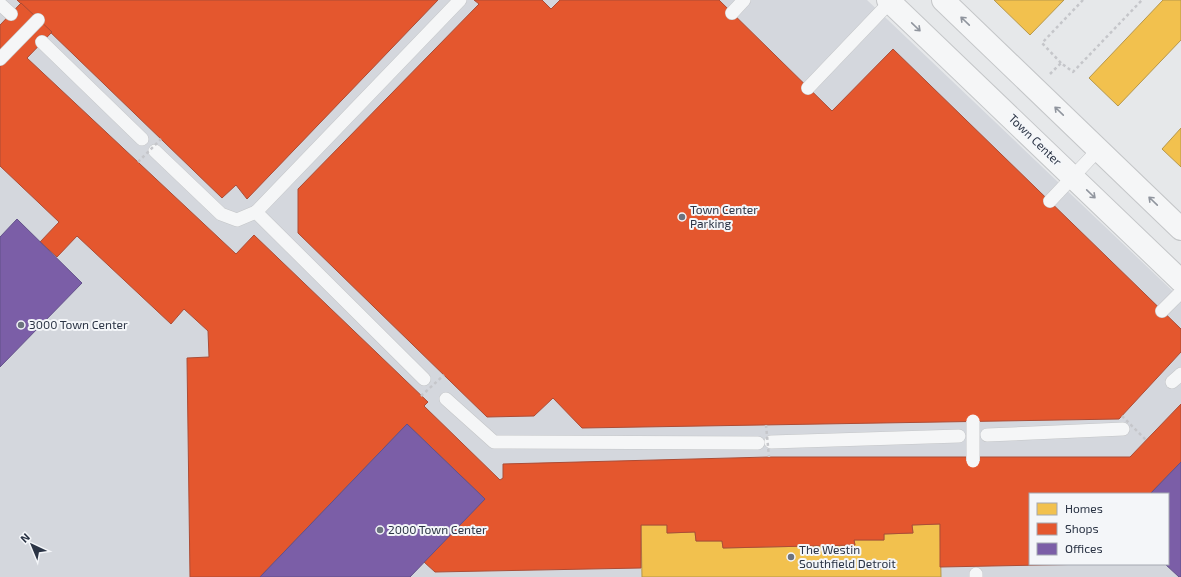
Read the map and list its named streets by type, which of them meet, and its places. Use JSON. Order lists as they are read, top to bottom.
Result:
{
  "streets": {
    "street": ["Town Center"]
  },
  "places": [
    "Town Center Parking",
    "3000 Town Center",
    "2000 Town Center",
    "The Westin Southfield Detroit"
  ],
  "legend": ["Homes", "Shops", "Offices"],
  "north": "top left"
}
